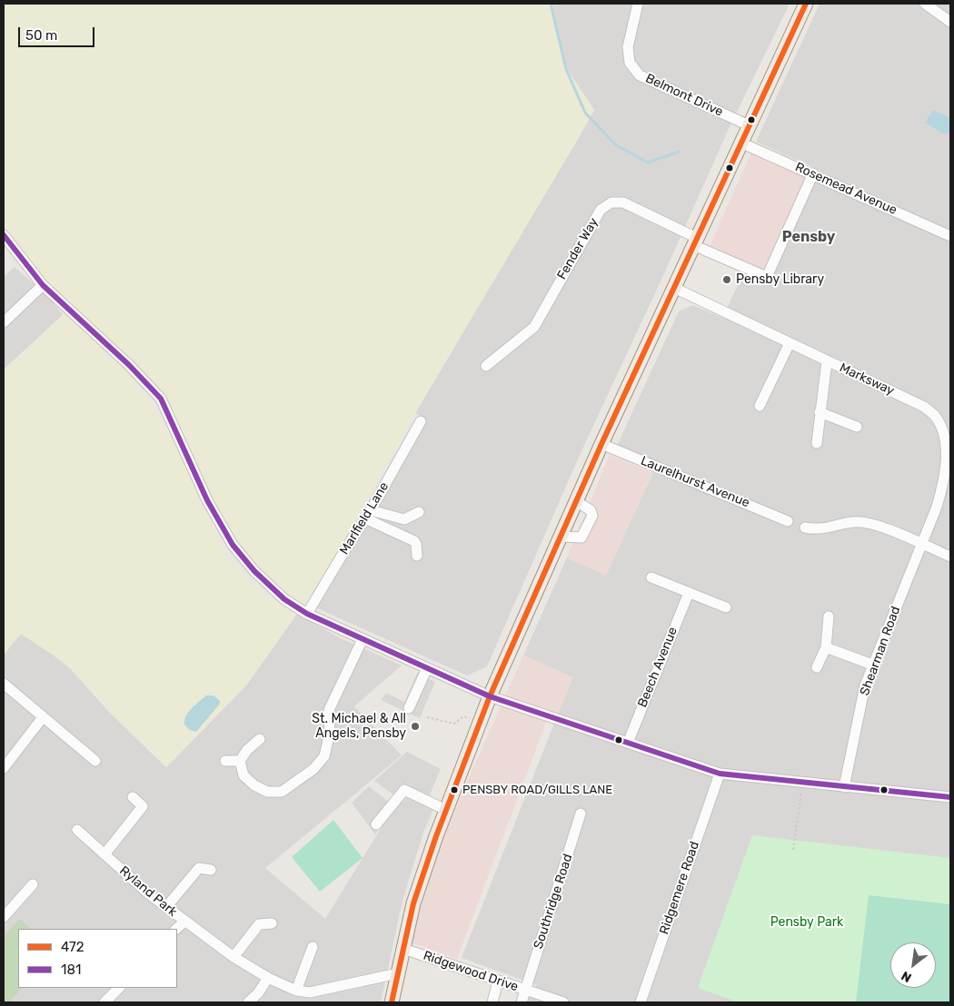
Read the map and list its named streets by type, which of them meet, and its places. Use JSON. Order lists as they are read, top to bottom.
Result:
{
  "streets": {
    "street": [
      "Belmont Drive",
      "Rosemead Avenue",
      "Fender Way",
      "Marksway",
      "Laurelhurst Avenue",
      "Marlfield Lane",
      "Shearman Road",
      "Beech Avenue",
      "Ridgemere Road",
      "Ryland Park",
      "Southridge Road",
      "Ridgewood Drive"
    ]
  },
  "crossings": [
    ["Rosemead Avenue", "Fender Way"],
    ["Marksway", "Shearman Road"],
    ["Southridge Road", "Ridgewood Drive"]
  ],
  "districts": ["Pensby"],
  "parks": ["Pensby Park"],
  "places": ["Pensby Library", "St. Michael & All Angels, Pensby", "PENSBY ROAD/GILLS LANE"],
  "lines": ["transit line 472", "transit line 181"],
  "legend": ["472", "181"],
  "scale_bar": "50 m",
  "north": "bottom left"
}
